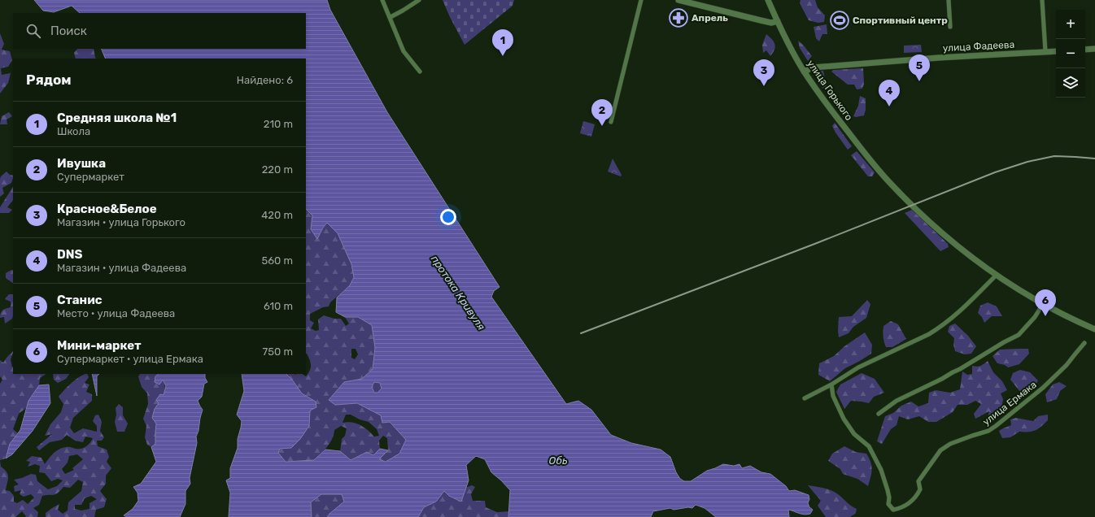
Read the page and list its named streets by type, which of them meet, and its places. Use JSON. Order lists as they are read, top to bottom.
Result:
{
  "streets": {
    "street": ["улица Фадеева", "улица Горького", "улица Ермака"]
  },
  "crossings": [
    ["улица Фадеева", "улица Горького"]
  ],
  "water": ["протока Кривуля", "Обь"],
  "places": {
    "pharmacy": ["Апрель"],
    "sports": ["Спортивный центр"]
  },
  "page": {
    "map_buttons": ["+", "−"],
    "search": "Поиск",
    "pins": [
      "1",
      "5",
      "3",
      "4",
      "2",
      "6"
    ],
    "heading": ["Рядом", "Найдено: 6"],
    "list": [
      {
        "mark": "1",
        "name": "Средняя школа №1",
        "note": "Школа",
        "value": "210 m"
      },
      {
        "mark": "2",
        "name": "Ивушка",
        "note": "Супермаркет",
        "value": "220 m"
      },
      {
        "mark": "3",
        "name": "Красное&Белое",
        "note": "Магазин · улица Горького",
        "value": "420 m"
      },
      {
        "mark": "4",
        "name": "DNS",
        "note": "Магазин · улица Фадеева",
        "value": "560 m"
      },
      {
        "mark": "5",
        "name": "Станис",
        "note": "Место · улица Фадеева",
        "value": "610 m"
      },
      {
        "mark": "6",
        "name": "Мини-маркет",
        "note": "Супермаркет · улица Ермака",
        "value": "750 m"
      }
    ]
  }
}
